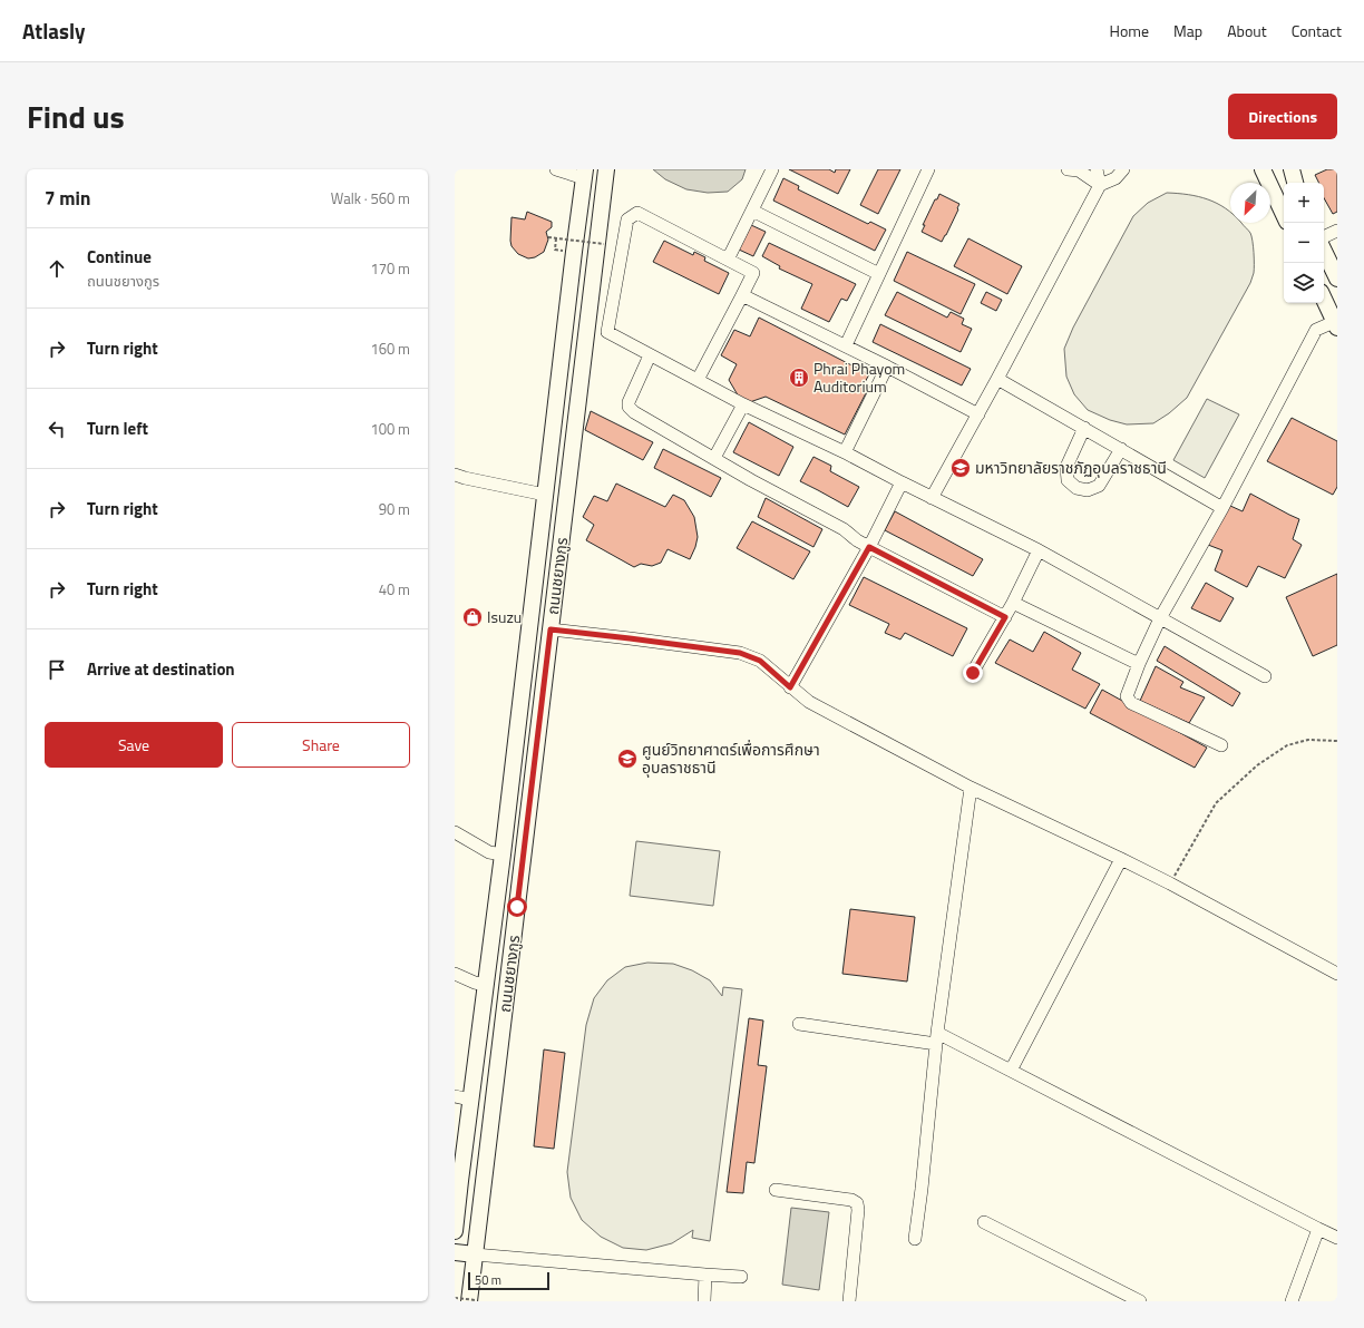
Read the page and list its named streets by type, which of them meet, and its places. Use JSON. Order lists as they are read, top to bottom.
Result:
{
  "streets": {
    "main road": ["ถนนชยางกูร"]
  },
  "places": {
    "building": ["Phrai Phayom Auditorium"],
    "school or university": ["มหาวิทยาลัยราชภัฏอุบลราชธานี", "ศูนย์วิทยาศาตร์เพื่อการศึกษา อุบลราชธานี"],
    "shop": ["Isuzu"]
  },
  "scale_bar": "50 m",
  "north": "bottom left",
  "page": {
    "header": "Atlasly",
    "nav": [
      "Home",
      "Map",
      "About",
      "Contact"
    ],
    "title": "Find us",
    "buttons": [
      "Directions",
      ["Save", "Share"]
    ],
    "heading": ["7 min", "Walk · 560 m"],
    "map_buttons": ["+", "−"],
    "list": [
      ["Continue", "ถนนชยางกูร", "170 m"],
      ["Turn right", "160 m"],
      ["Turn left", "100 m"],
      ["Turn right", "90 m"],
      ["Turn right", "40 m"],
      "Arrive at destination"
    ],
    "scale": "50 m"
  }
}
